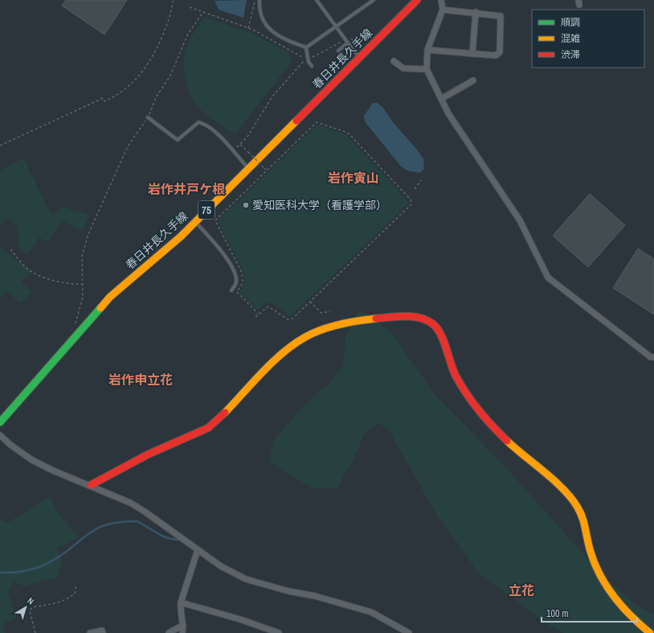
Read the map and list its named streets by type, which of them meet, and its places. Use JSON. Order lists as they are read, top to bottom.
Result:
{
  "streets": {
    "street": ["春日井長久手線", "75"]
  },
  "districts": [
    "岩作寅山",
    "岩作井戸ケ根",
    "岩作申立花",
    "立花"
  ],
  "places": ["愛知医科大学（看護学部）"],
  "legend": ["順調", "混雑", "渋滞"],
  "scale_bar": "100 m",
  "north": "top right"
}
